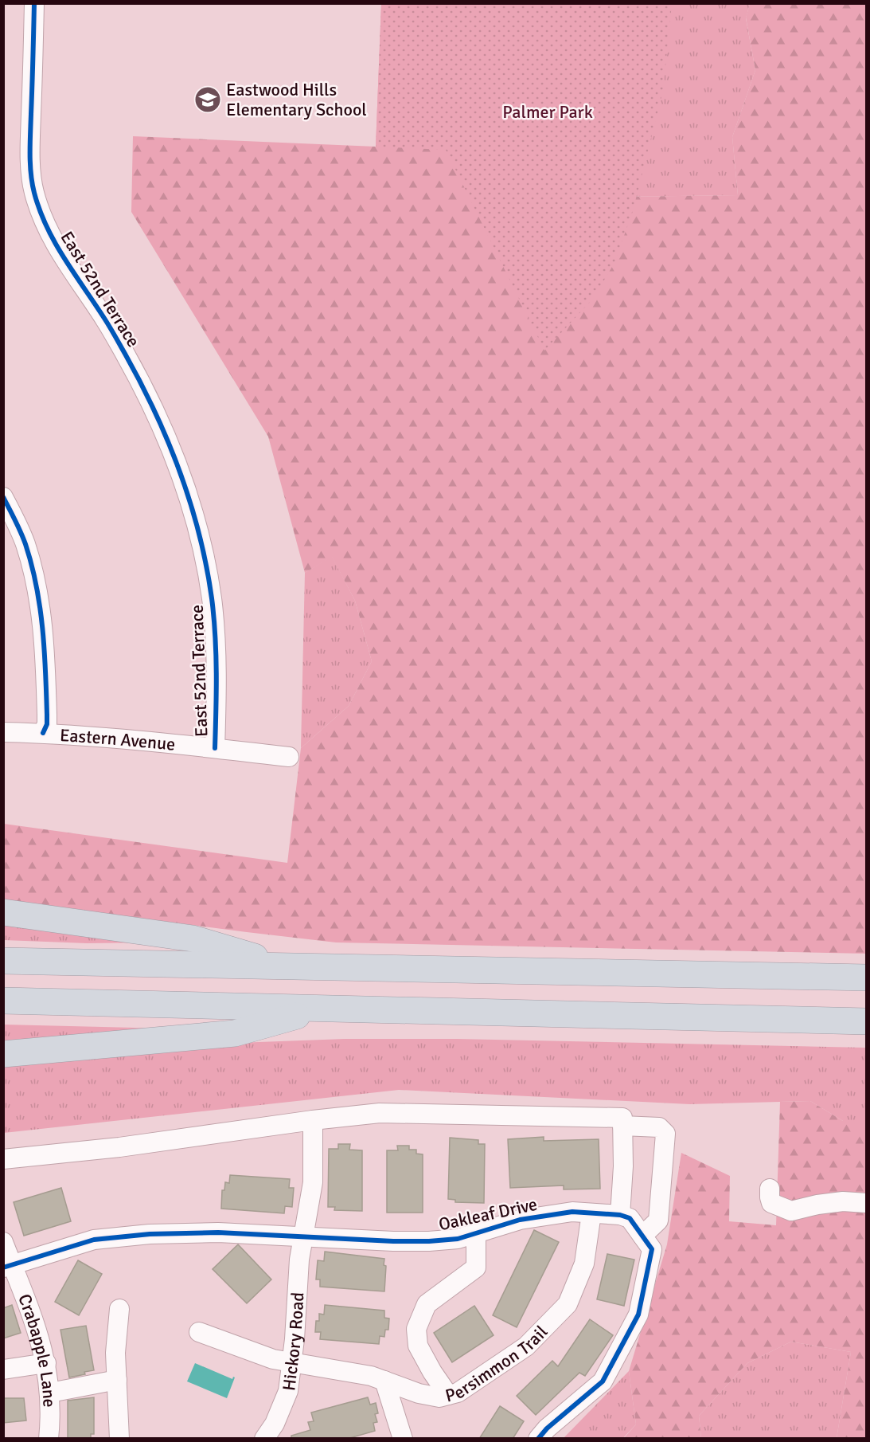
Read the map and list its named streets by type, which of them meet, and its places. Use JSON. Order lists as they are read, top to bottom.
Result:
{
  "streets": {
    "street": [
      "East 52nd Terrace",
      "Eastern Avenue",
      "Oakleaf Drive",
      "Hickory Road",
      "Crabapple Lane",
      "Persimmon Trail"
    ]
  },
  "crossings": [
    ["East 52nd Terrace", "Eastern Avenue"],
    ["Oakleaf Drive", "Hickory Road"],
    ["Oakleaf Drive", "Crabapple Lane"],
    ["Oakleaf Drive", "Persimmon Trail"],
    ["Hickory Road", "Persimmon Trail"]
  ],
  "parks": ["Palmer Park"],
  "places": {
    "school or university": ["Eastwood Hills Elementary School"]
  }
}
